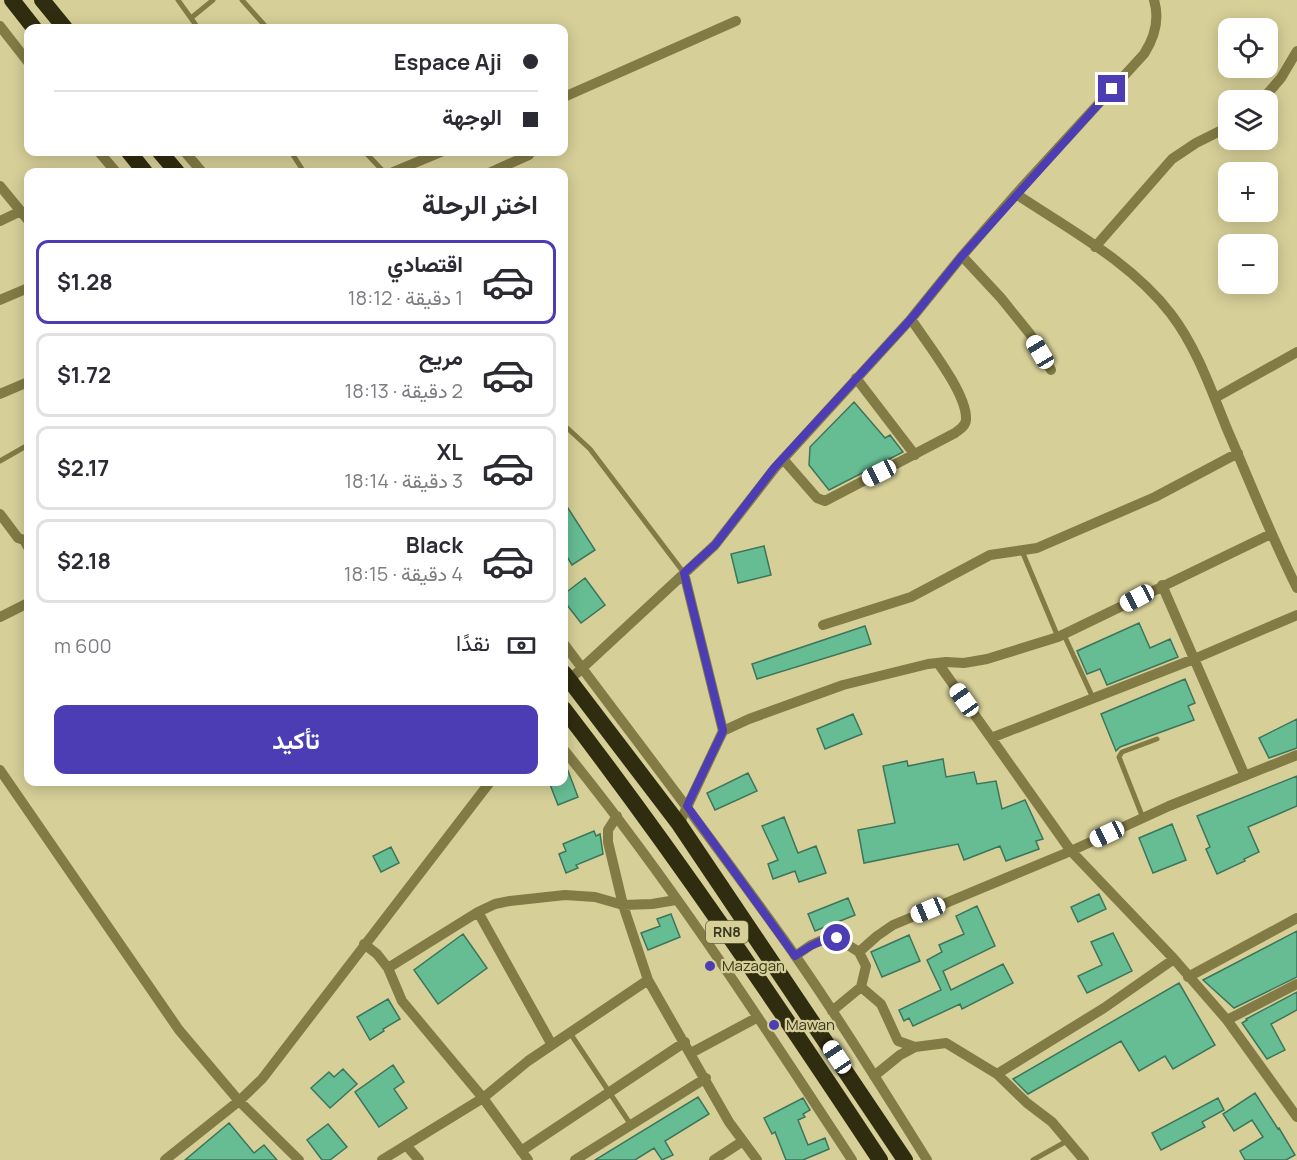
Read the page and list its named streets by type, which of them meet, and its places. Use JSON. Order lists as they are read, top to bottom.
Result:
{
  "streets": {
    "highway": ["RN8"]
  },
  "places": ["Mazagan", "Mawan"],
  "page": {
    "map_buttons": ["+", "−"],
    "banner": ["Espace Aji", "الوجهة"],
    "heading": "اختر الرحلة",
    "list": [
      {
        "name": "اقتصادي",
        "note": "1 دقيقة · 18:12",
        "value": "$1.28"
      },
      {
        "name": "مريح",
        "note": "2 دقيقة · 18:13",
        "value": "$1.72"
      },
      {
        "name": "XL",
        "note": "3 دقيقة · 18:14",
        "value": "$2.17"
      },
      {
        "name": "Black",
        "note": "4 دقيقة · 18:15",
        "value": "$2.18"
      }
    ],
    "pay": ["نقدًا", "600 m"],
    "buttons": "تأكيد"
  }
}
